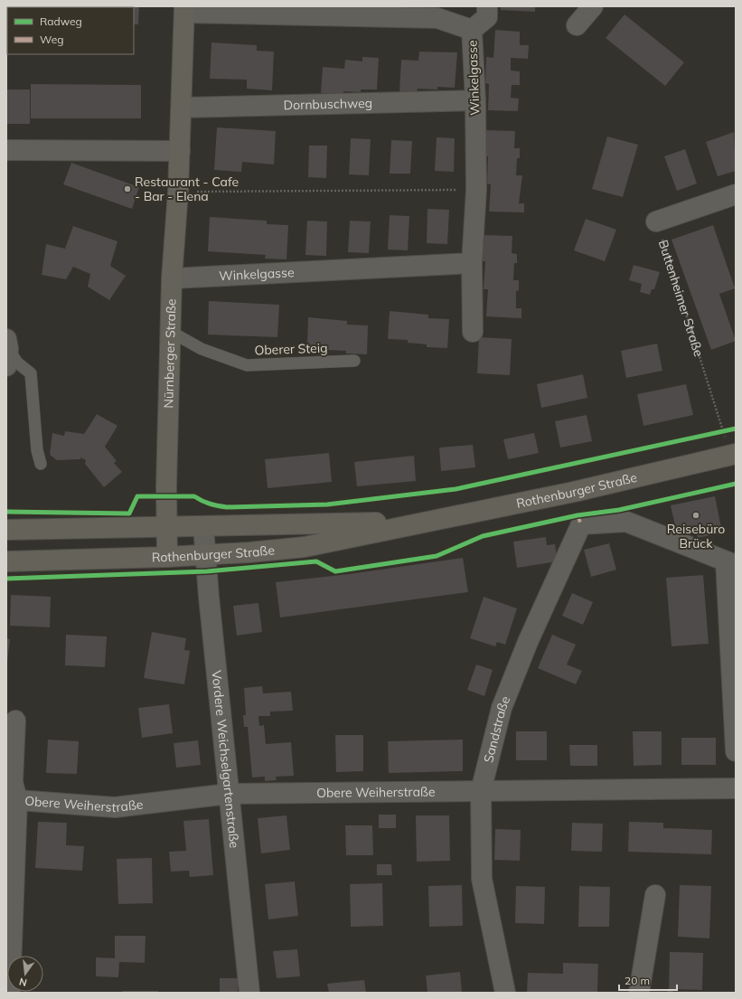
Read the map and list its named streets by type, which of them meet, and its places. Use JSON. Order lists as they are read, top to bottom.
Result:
{
  "streets": {
    "main road": ["Nürnberger Straße", "Rothenburger Straße"],
    "street": [
      "Winkelgasse",
      "Dornbuschweg",
      "Sandstraße",
      "Vordere Weichselgartenstraße",
      "Obere Weiherstraße"
    ],
    "lane": ["Oberer Steig"],
    "path": ["Buttenheimer Straße"]
  },
  "crossings": [
    ["Winkelgasse", "Dornbuschweg"],
    ["Winkelgasse", "Nürnberger Straße"],
    ["Dornbuschweg", "Nürnberger Straße"],
    ["Buttenheimer Straße", "Rothenburger Straße"],
    ["Oberer Steig", "Nürnberger Straße"],
    ["Nürnberger Straße", "Rothenburger Straße"],
    ["Rothenburger Straße", "Vordere Weichselgartenstraße"],
    ["Sandstraße", "Obere Weiherstraße"],
    ["Vordere Weichselgartenstraße", "Obere Weiherstraße"]
  ],
  "places": ["Restaurant - Cafe - Bar - Elena", "Reisebüro Brück"],
  "legend": ["Radweg", "Weg"],
  "scale_bar": "20 m",
  "north": "bottom"
}
